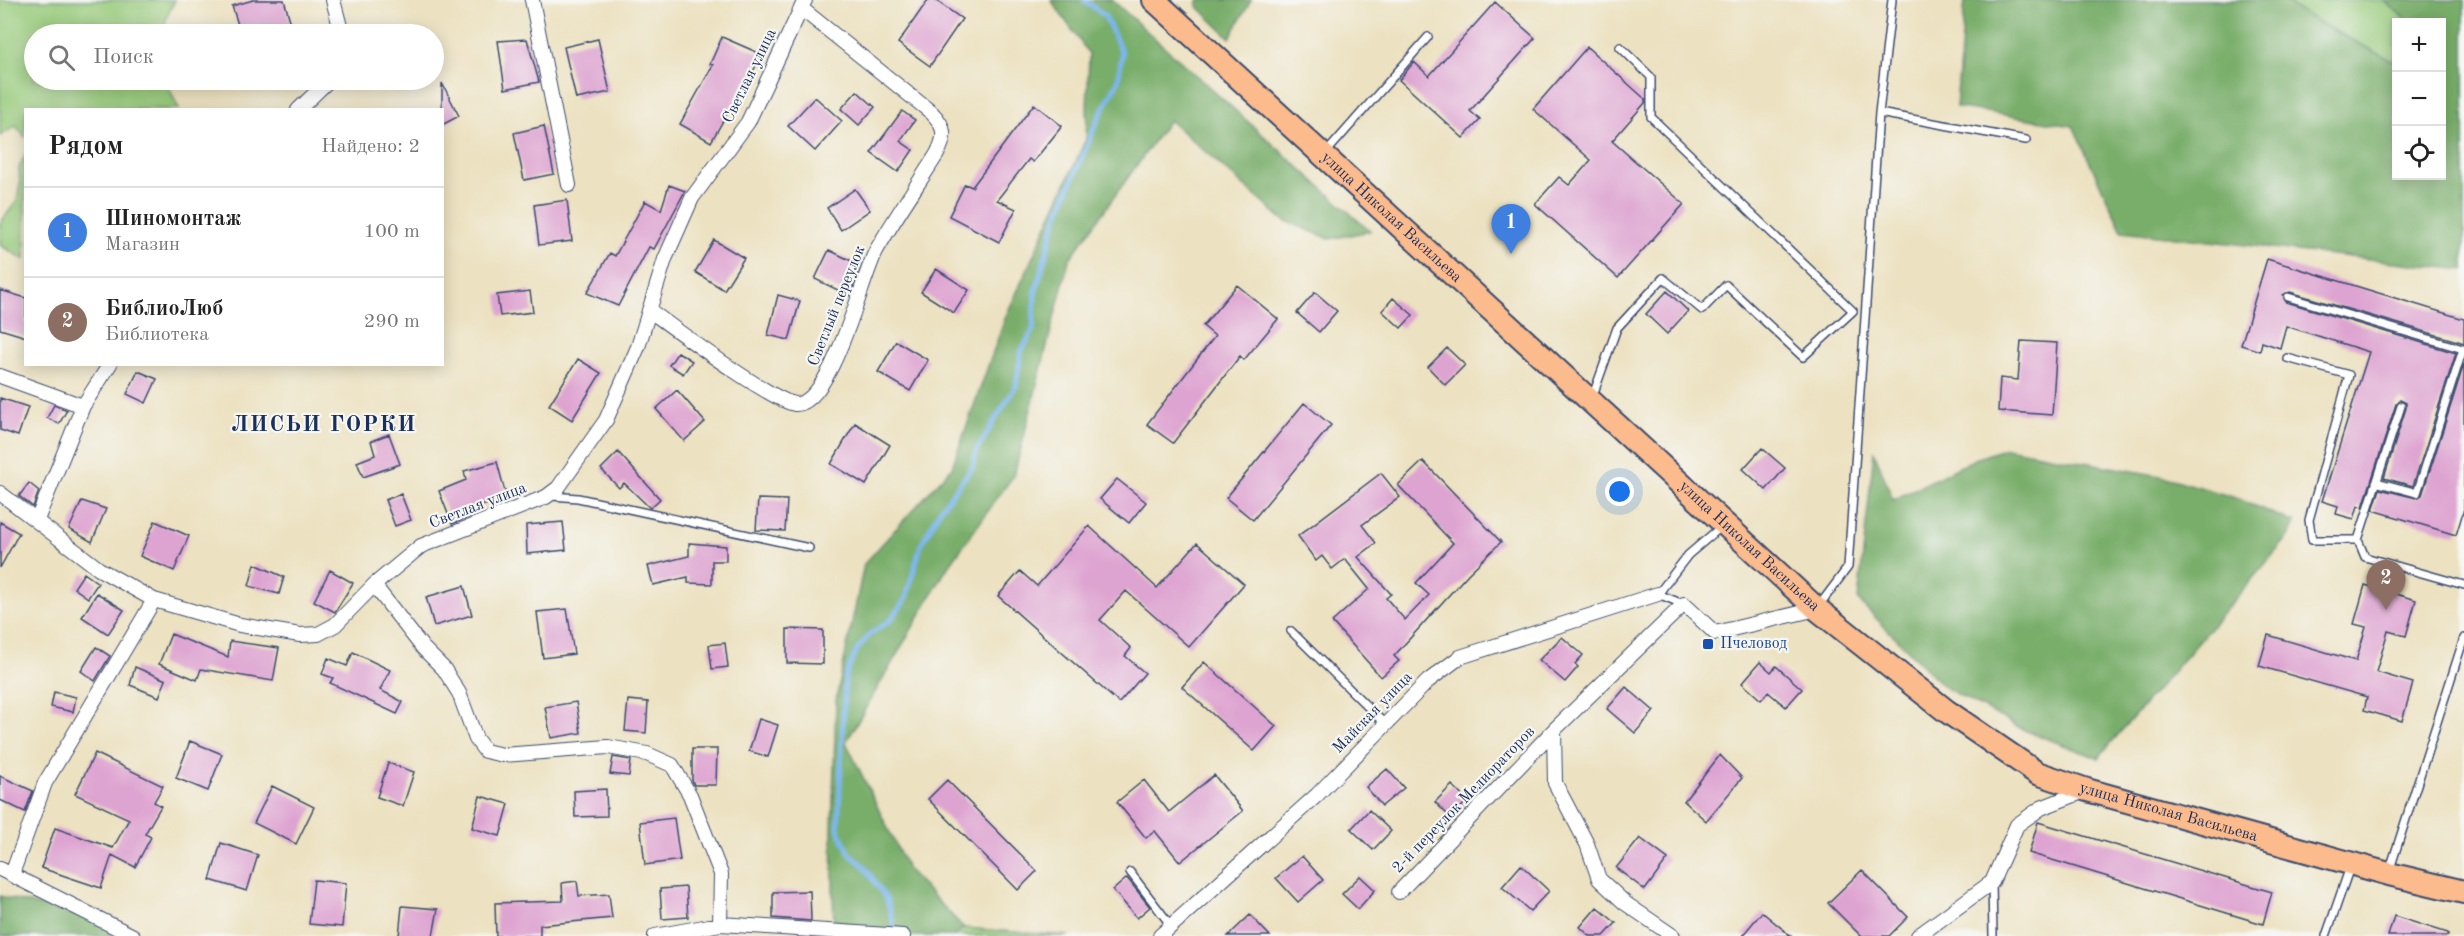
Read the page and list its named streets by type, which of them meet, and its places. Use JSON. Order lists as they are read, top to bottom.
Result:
{
  "streets": {
    "main road": ["улица Николая Васильева"],
    "street": [
      "Светлая улица",
      "Светлый переулок",
      "Майская улица",
      "2-й переулок Мелиораторов"
    ]
  },
  "crossings": [
    ["Светлая улица", "Светлый переулок"]
  ],
  "districts": ["ЛИСЬИ ГОРКИ"],
  "places": {
    "transit": ["Пчеловод"]
  },
  "page": {
    "map_buttons": ["+", "−"],
    "search": "Поиск",
    "heading": ["Рядом", "Найдено: 2"],
    "list": [
      {
        "mark": "1",
        "name": "Шиномонтаж",
        "note": "Магазин",
        "value": "100 m"
      },
      {
        "mark": "2",
        "name": "БиблиоЛюб",
        "note": "Библиотека",
        "value": "290 m"
      }
    ],
    "pins": ["1", "2"]
  }
}
